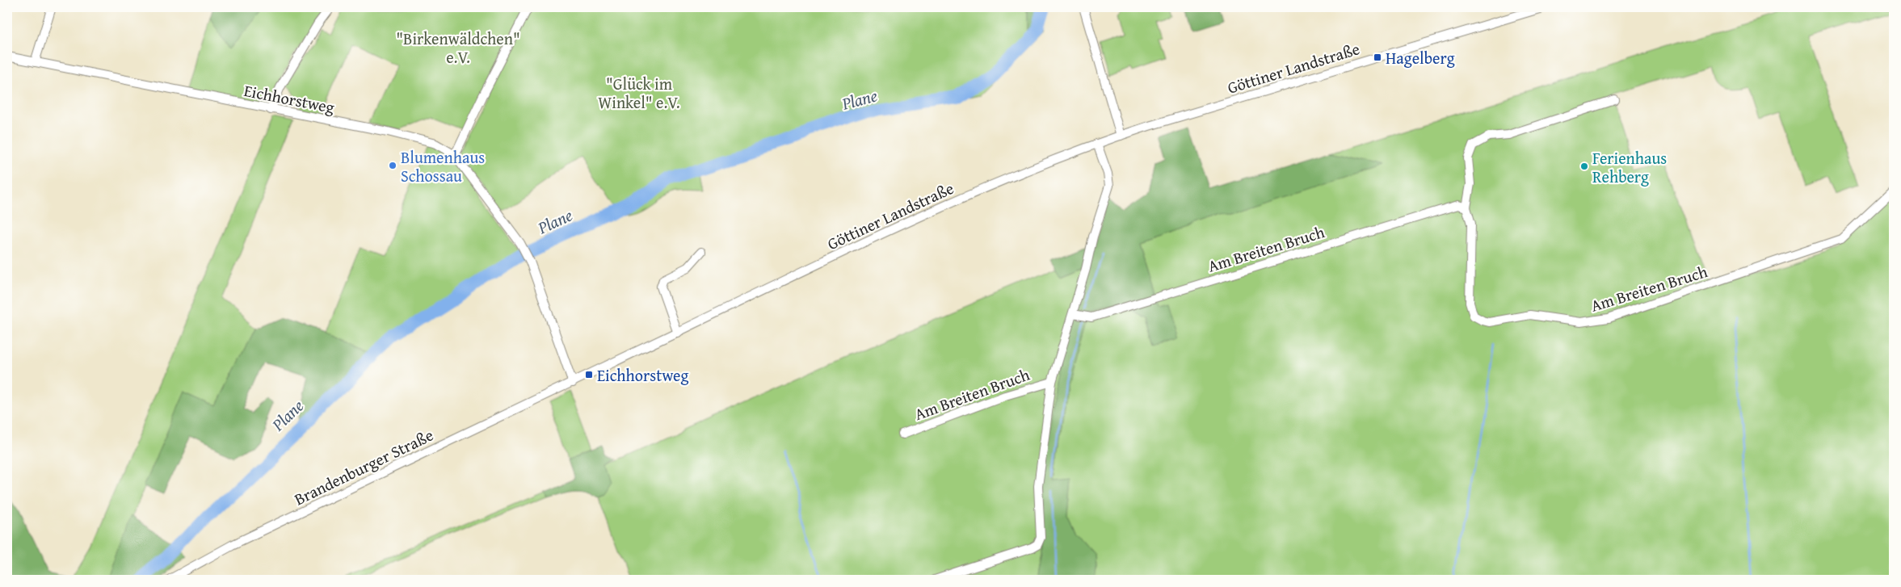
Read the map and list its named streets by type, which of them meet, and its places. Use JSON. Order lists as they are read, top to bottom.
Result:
{
  "streets": {
    "street": [
      "Göttiner Landstraße",
      "Eichhorstweg",
      "Am Breiten Bruch",
      "Brandenburger Straße"
    ]
  },
  "crossings": [
    ["Göttiner Landstraße", "Eichhorstweg"],
    ["Göttiner Landstraße", "Am Breiten Bruch"],
    ["Göttiner Landstraße", "Brandenburger Straße"],
    ["Eichhorstweg", "Brandenburger Straße"]
  ],
  "water": ["Plane"],
  "parks": ["\"Birkenwäldchen\" e.V.", "\"Glück im Winkel\" e.V."],
  "places": {
    "transit": ["Hagelberg", "Eichhorstweg"],
    "other": ["Blumenhaus Schossau", "Ferienhaus Rehberg"]
  }
}
